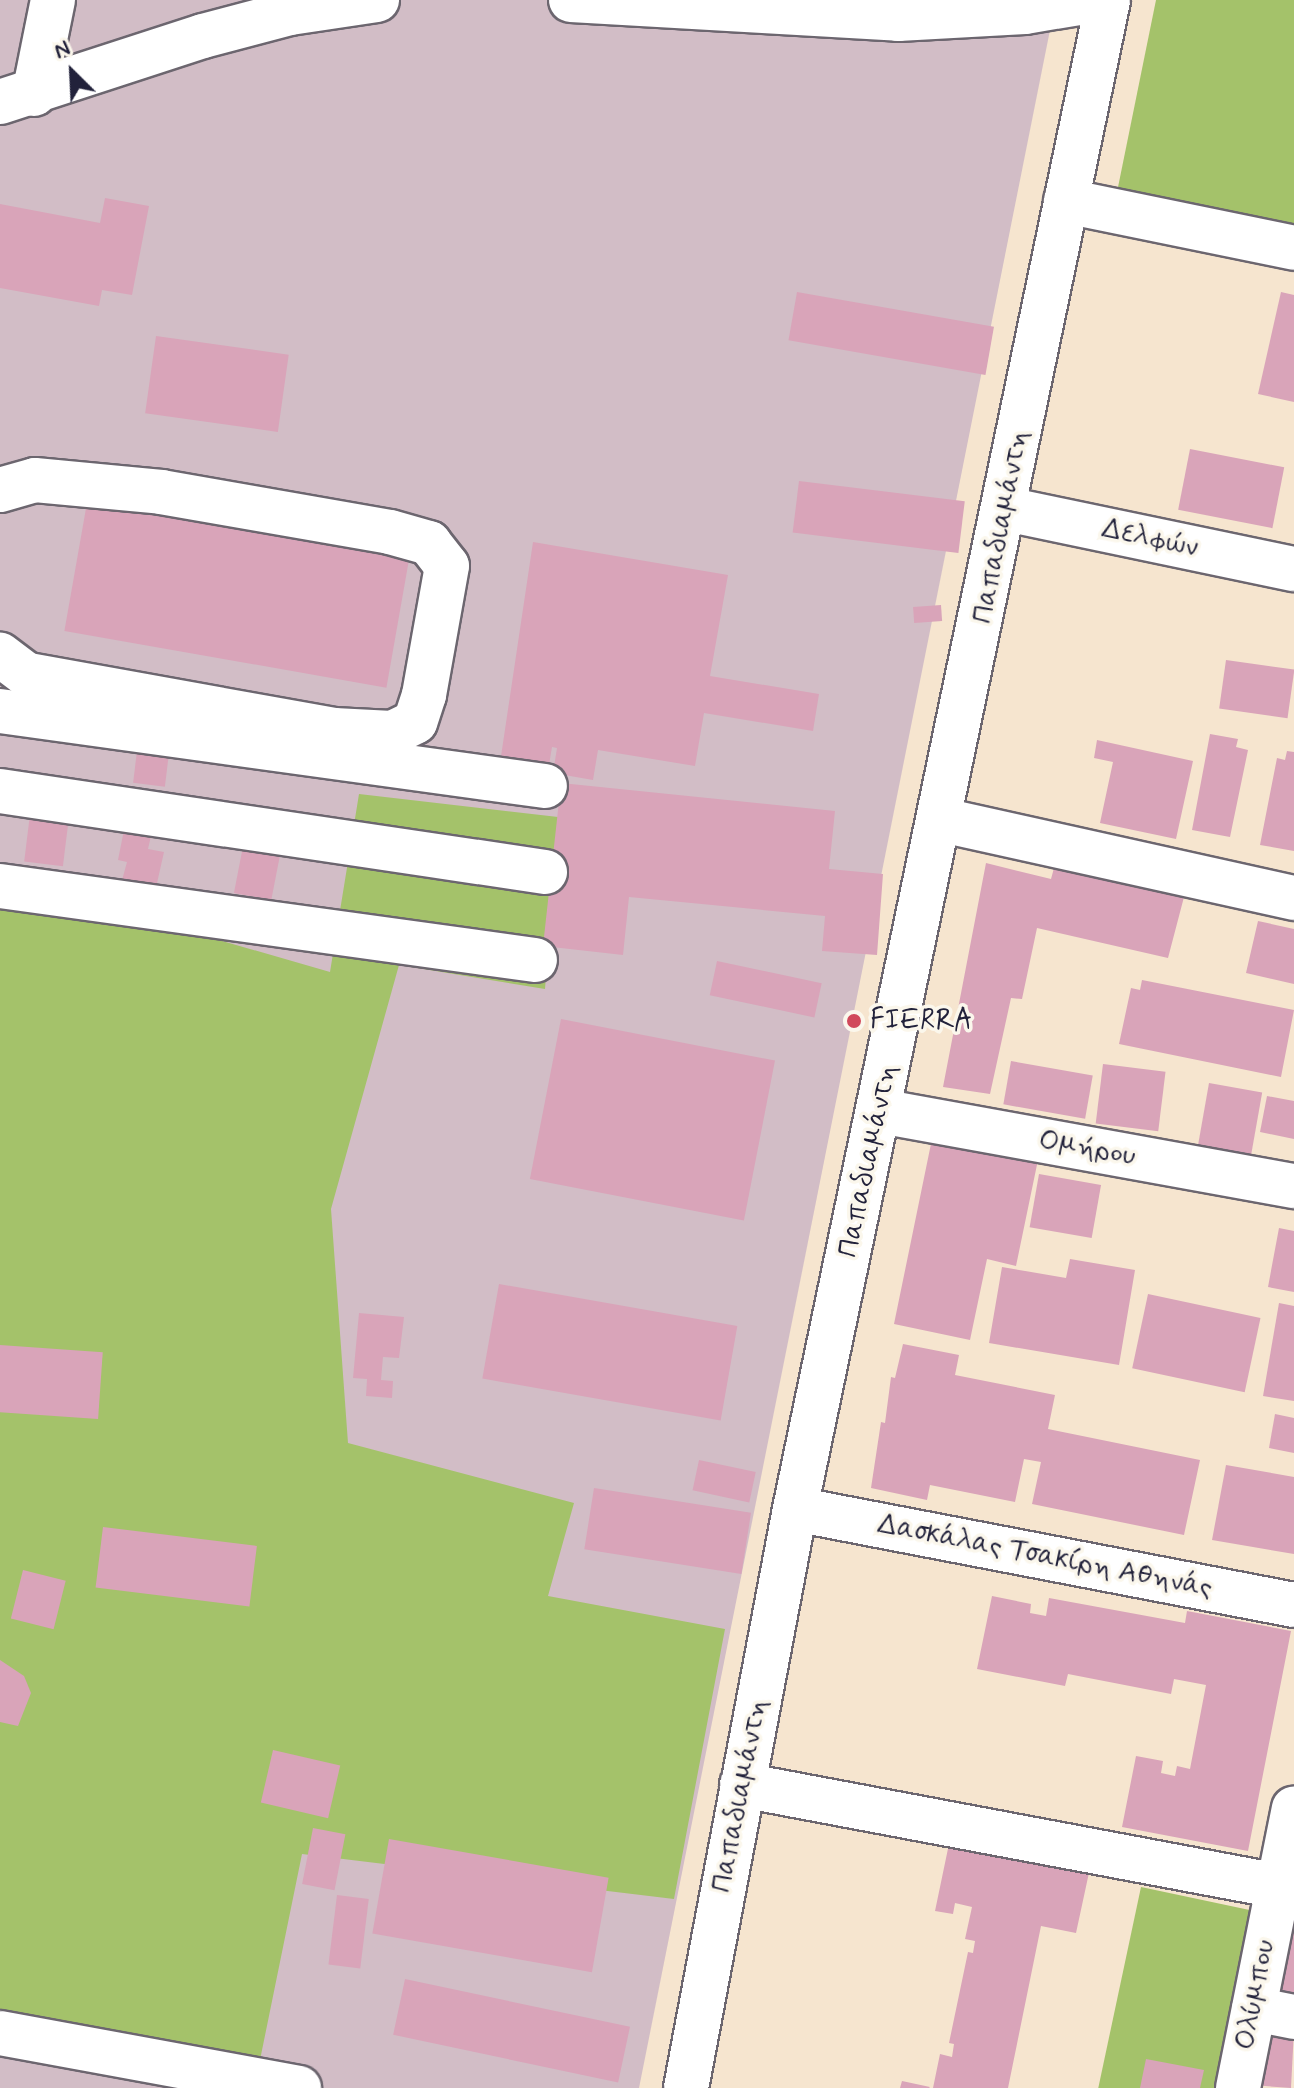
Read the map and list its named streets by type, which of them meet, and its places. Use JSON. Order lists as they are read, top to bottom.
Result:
{
  "streets": {
    "street": [
      "Παπαδιαμάντη",
      "Δελφών",
      "Ομήρου",
      "Δασκάλας Τσακίρη Αθηνάς",
      "Ολύμπου"
    ]
  },
  "crossings": [
    ["Παπαδιαμάντη", "Δελφών"],
    ["Παπαδιαμάντη", "Ομήρου"],
    ["Παπαδιαμάντη", "Δασκάλας Τσακίρη Αθηνάς"]
  ],
  "places": ["FIERRA"],
  "north": "top left"
}
